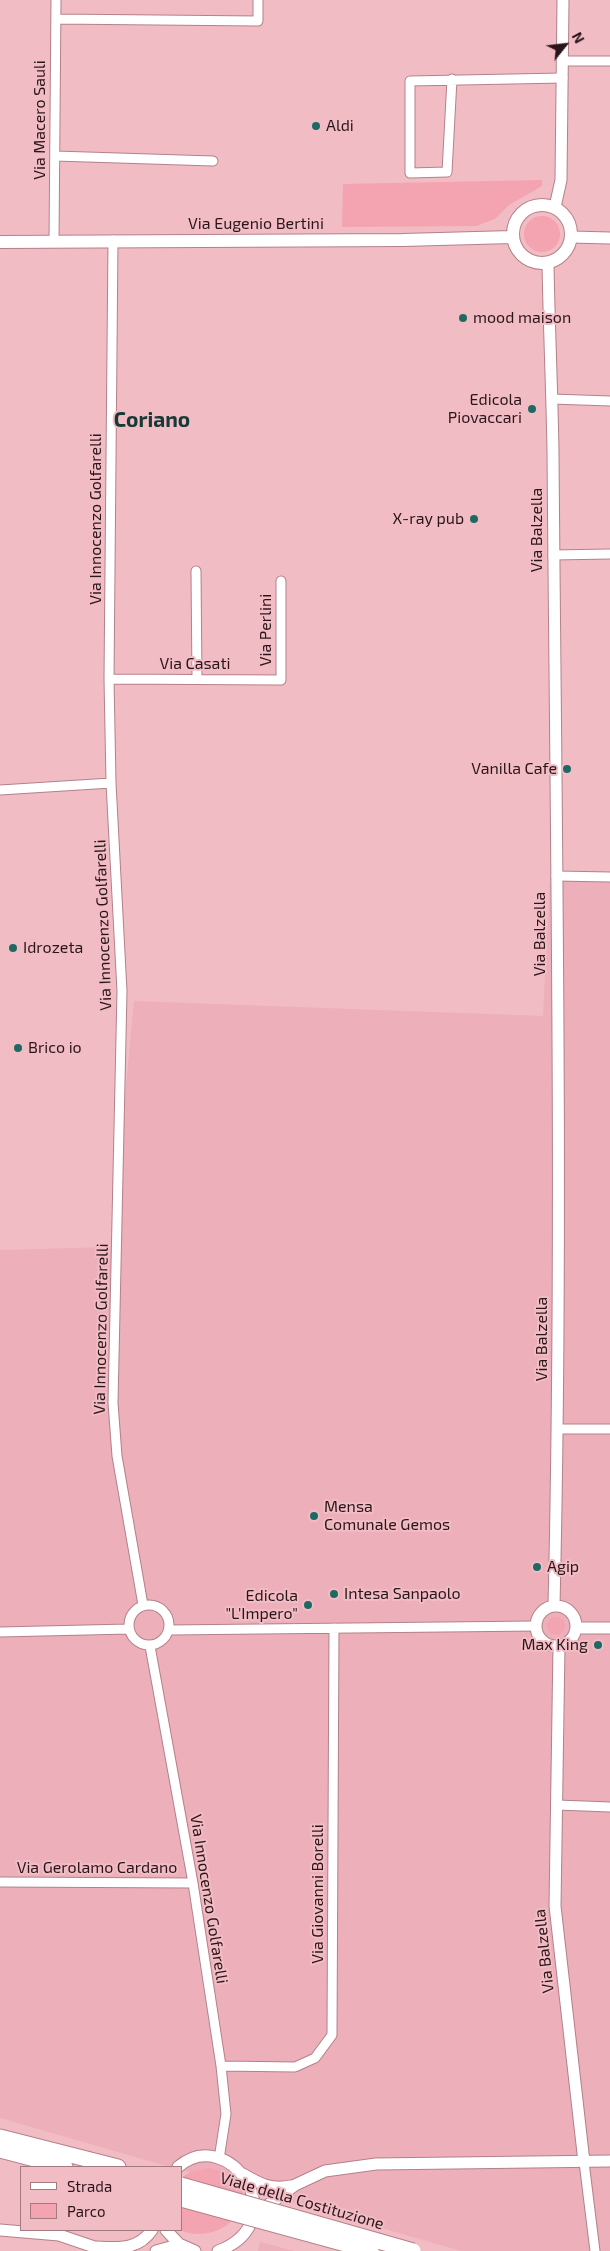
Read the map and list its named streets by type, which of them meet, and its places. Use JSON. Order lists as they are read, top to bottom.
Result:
{
  "streets": {
    "highway": ["Viale della Costituzione"],
    "main road": ["Via Eugenio Bertini"],
    "street": [
      "Via Macero Sauli",
      "Via Innocenzo Golfarelli",
      "Via Balzella",
      "Via Perlini",
      "Via Casati",
      "Via Gerolamo Cardano",
      "Via Giovanni Borelli"
    ]
  },
  "crossings": [
    ["Via Macero Sauli", "Via Eugenio Bertini"],
    ["Via Eugenio Bertini", "Via Innocenzo Golfarelli"],
    ["Via Eugenio Bertini", "Via Balzella"],
    ["Via Innocenzo Golfarelli", "Via Casati"],
    ["Via Innocenzo Golfarelli", "Via Gerolamo Cardano"],
    ["Via Innocenzo Golfarelli", "Via Giovanni Borelli"],
    ["Via Perlini", "Via Casati"]
  ],
  "districts": ["Coriano"],
  "places": [
    "Aldi",
    "mood maison",
    "Edicola Piovaccari",
    "X-ray pub",
    "Vanilla Cafe",
    "Idrozeta",
    "Brico io",
    "Mensa Comunale Gemos",
    "Agip",
    "Intesa Sanpaolo",
    "Edicola \"L'Impero\"",
    "Max King"
  ],
  "legend": ["Strada", "Parco"],
  "north": "top right"
}
